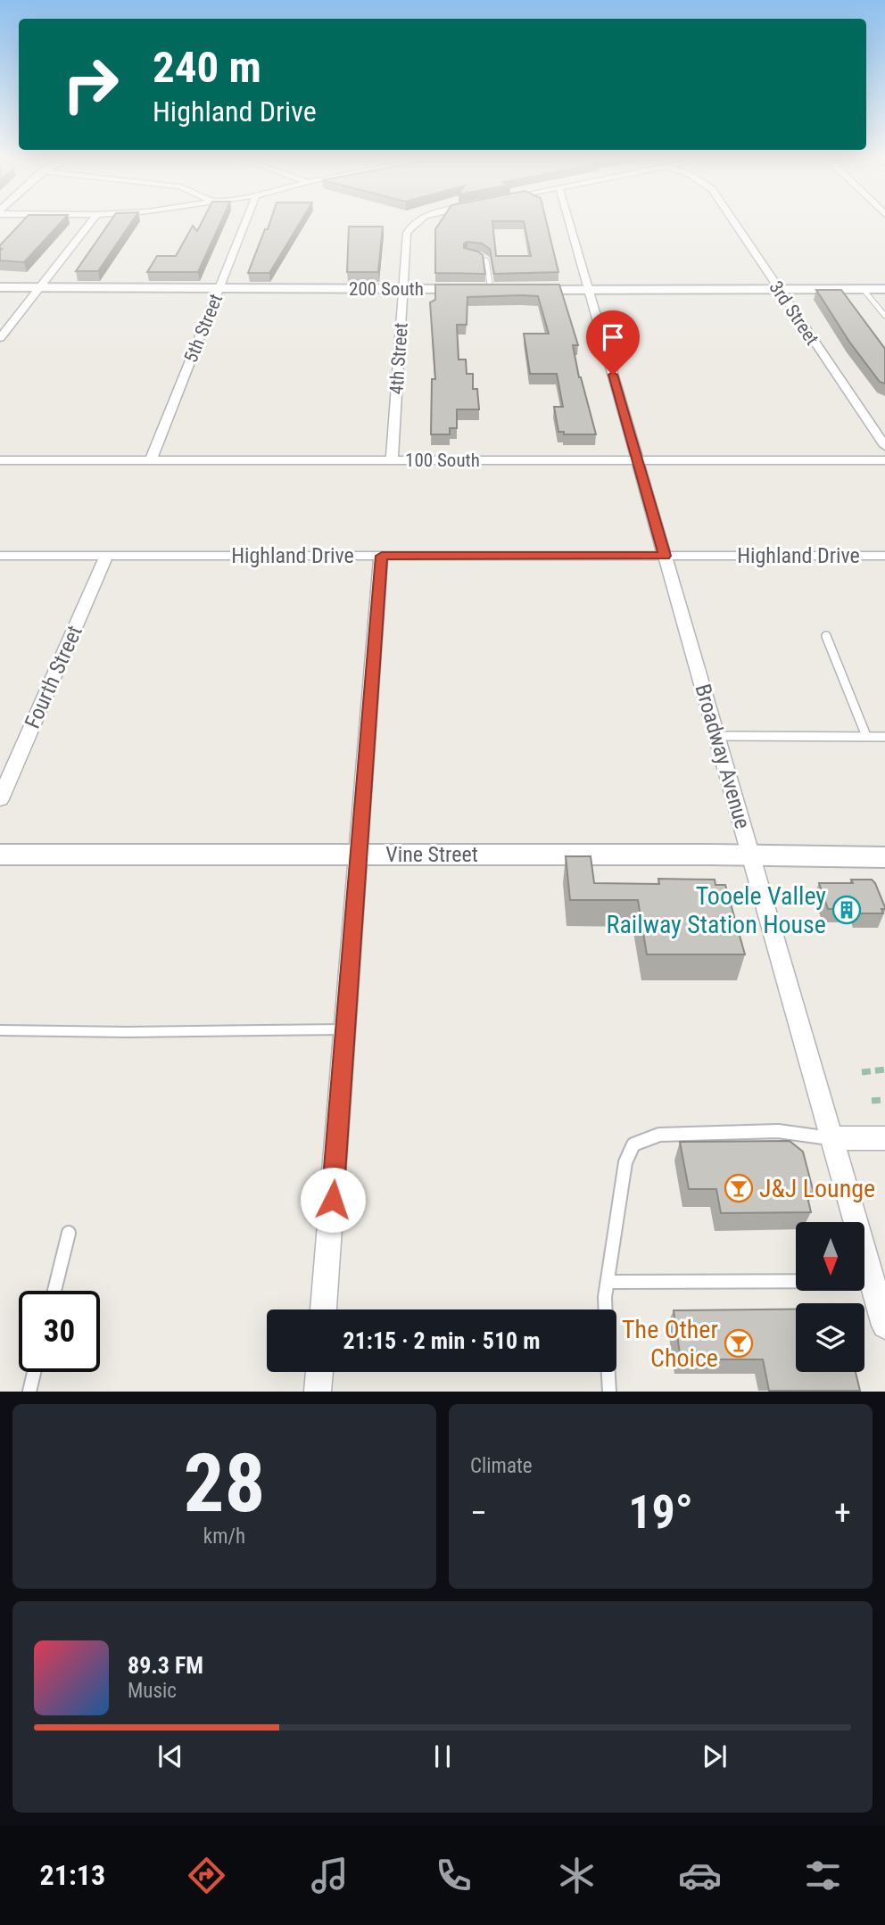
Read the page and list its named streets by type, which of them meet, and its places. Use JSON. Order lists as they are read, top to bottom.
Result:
{
  "streets": {
    "street": [
      "200 South",
      "3rd Street",
      "5th Street",
      "4th Street",
      "100 South",
      "Highland Drive",
      "Fourth Street",
      "Broadway Avenue",
      "Vine Street"
    ]
  },
  "crossings": [
    ["200 South", "3rd Street"],
    ["200 South", "5th Street"],
    ["200 South", "4th Street"],
    ["200 South", "Broadway Avenue"],
    ["5th Street", "100 South"],
    ["4th Street", "100 South"],
    ["100 South", "Broadway Avenue"],
    ["Highland Drive", "Fourth Street"],
    ["Highland Drive", "Broadway Avenue"],
    ["Broadway Avenue", "Vine Street"]
  ],
  "places": {
    "building": ["Tooele Valley Railway Station House"],
    "bar": ["J&J Lounge", "The Other Choice"]
  },
  "north": "bottom",
  "page": {
    "turn": ["240 m", "Highland Drive"],
    "limit": "30",
    "trip": "21:15 · 2 min · 510 m",
    "tile": [
      ["28", "km/h"],
      "Climate"
    ],
    "heat": ["−", "19°", "+"],
    "song": ["89.3 FM", "Music"],
    "tabs": "21:13"
  }
}
